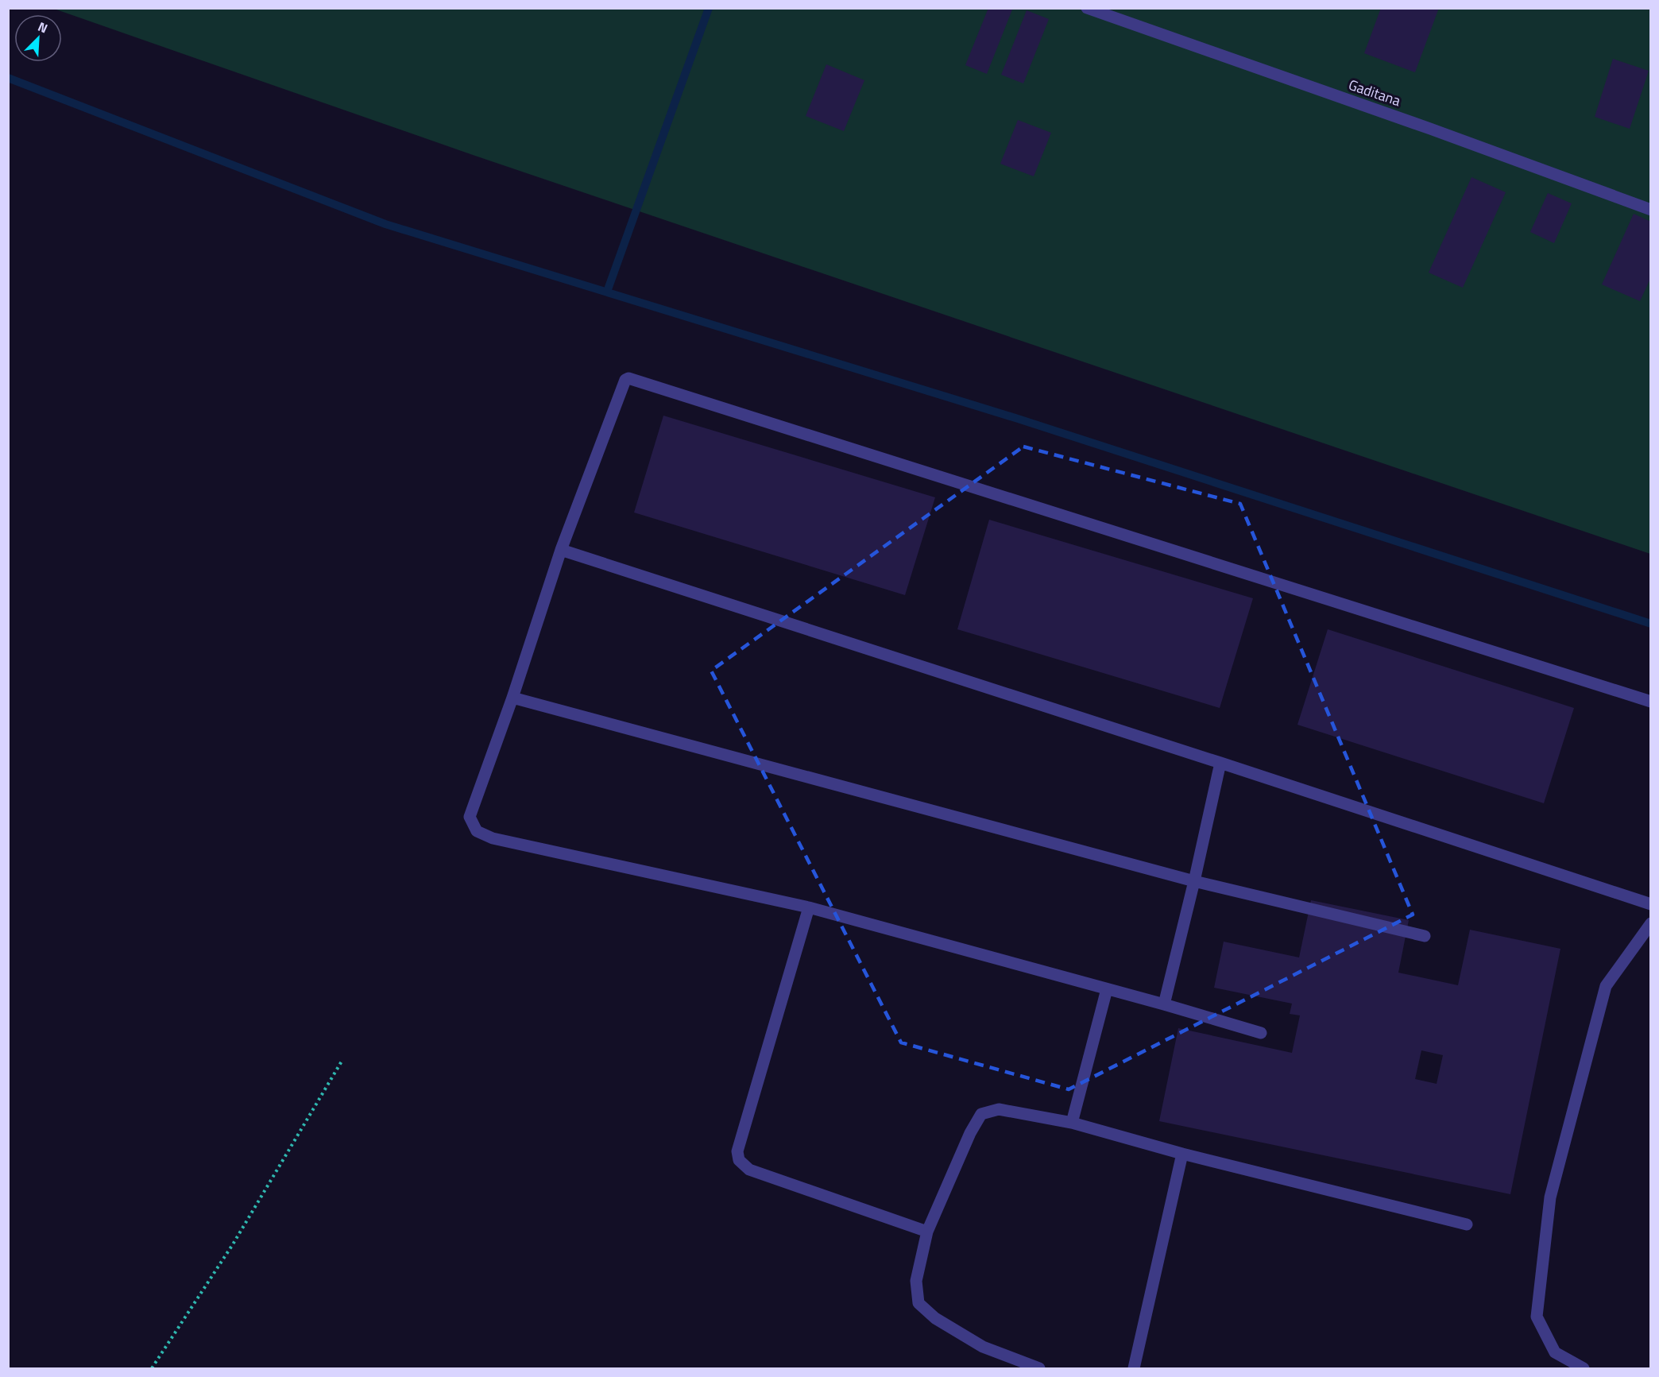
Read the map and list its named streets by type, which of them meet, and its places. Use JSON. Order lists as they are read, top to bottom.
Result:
{
  "streets": {
    "street": ["Gaditana"]
  },
  "north": "top right"
}
